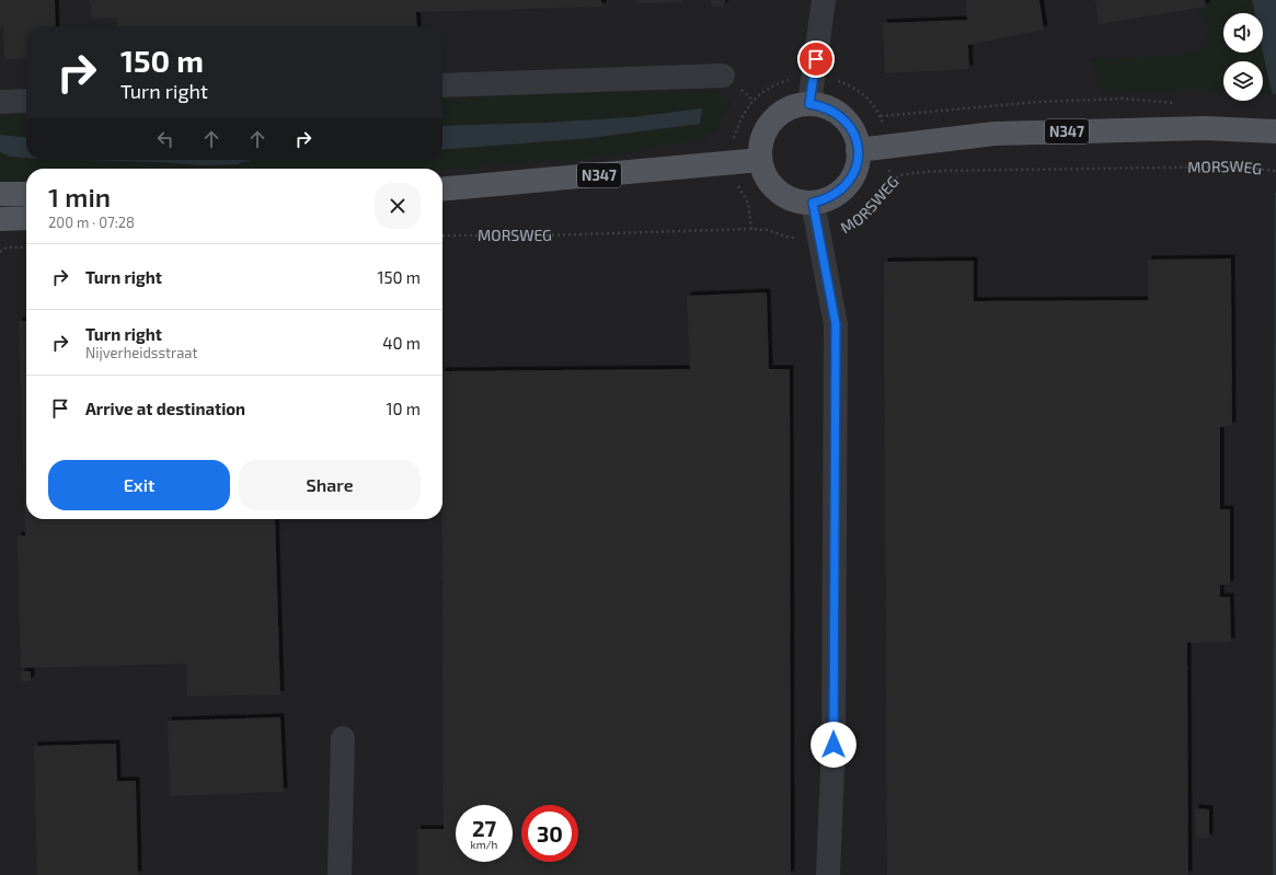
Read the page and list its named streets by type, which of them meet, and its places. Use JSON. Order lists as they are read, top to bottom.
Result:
{
  "streets": {
    "main road": ["N347"],
    "path": ["MORSWEG"]
  },
  "page": {
    "turn": ["150 m", "Turn right"],
    "heading": ["1 min", "200 m · 07:28"],
    "list": [
      {
        "name": "Turn right",
        "value": "150 m"
      },
      {
        "name": "Turn right",
        "note": "Nijverheidsstraat",
        "value": "40 m"
      },
      {
        "name": "Arrive at destination",
        "value": "10 m"
      }
    ],
    "buttons": ["Exit", "Share"],
    "speed": "27 km/h",
    "limit": "30"
  }
}
